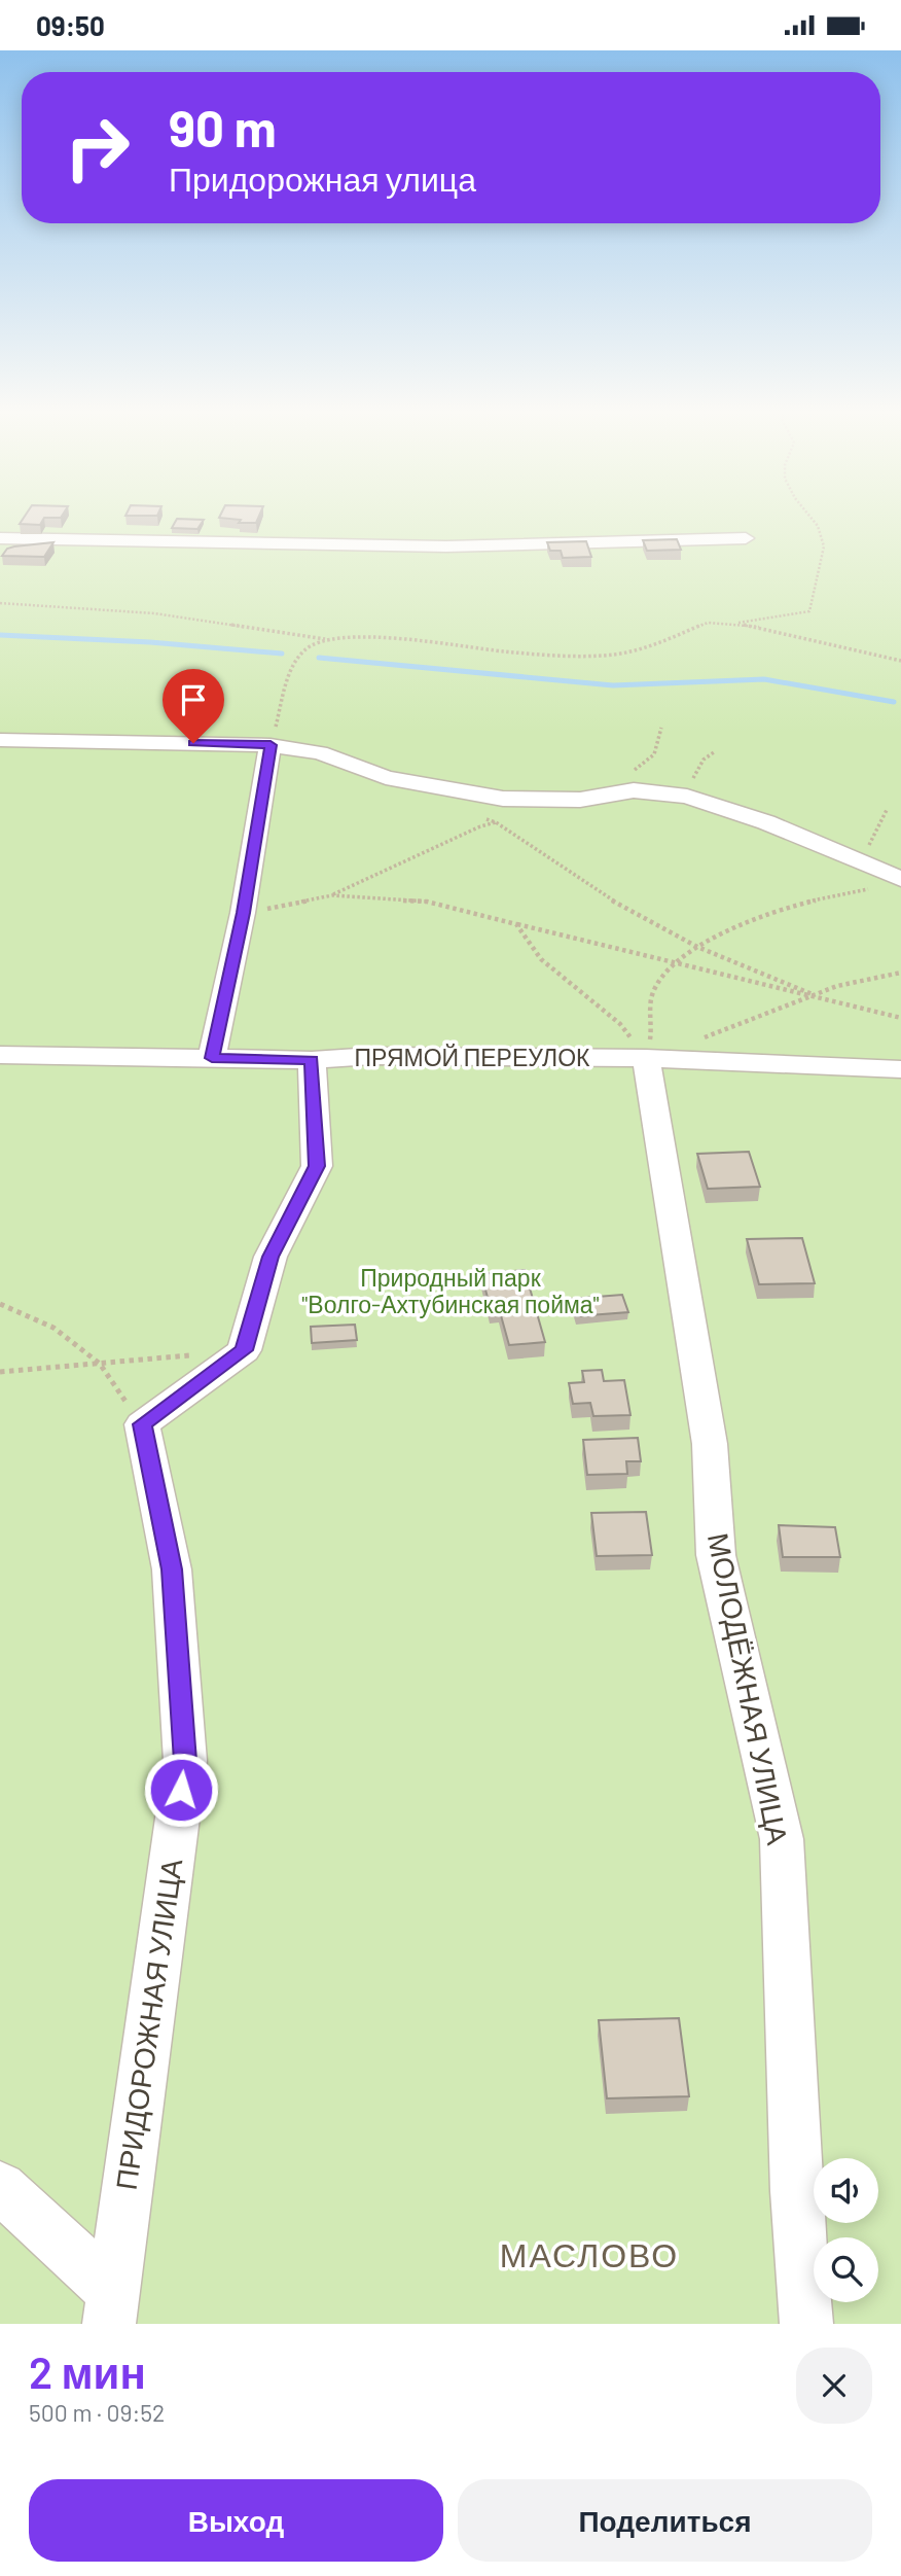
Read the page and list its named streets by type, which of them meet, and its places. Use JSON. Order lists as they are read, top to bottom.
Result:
{
  "streets": {
    "street": ["ПРЯМОЙ ПЕРЕУЛОК", "МОЛОДЁЖНАЯ УЛИЦА", "ПРИДОРОЖНАЯ УЛИЦА"]
  },
  "crossings": [
    ["ПРЯМОЙ ПЕРЕУЛОК", "МОЛОДЁЖНАЯ УЛИЦА"]
  ],
  "districts": ["МАСЛОВО"],
  "parks": ["Природный парк \"Волго-Ахтубинская пойма\""],
  "page": {
    "status": "09:50",
    "turn": ["90 m", "Придорожная улица"],
    "heading": ["2 мин", "500 m · 09:52"],
    "buttons": ["Выход", "Поделиться"]
  }
}
